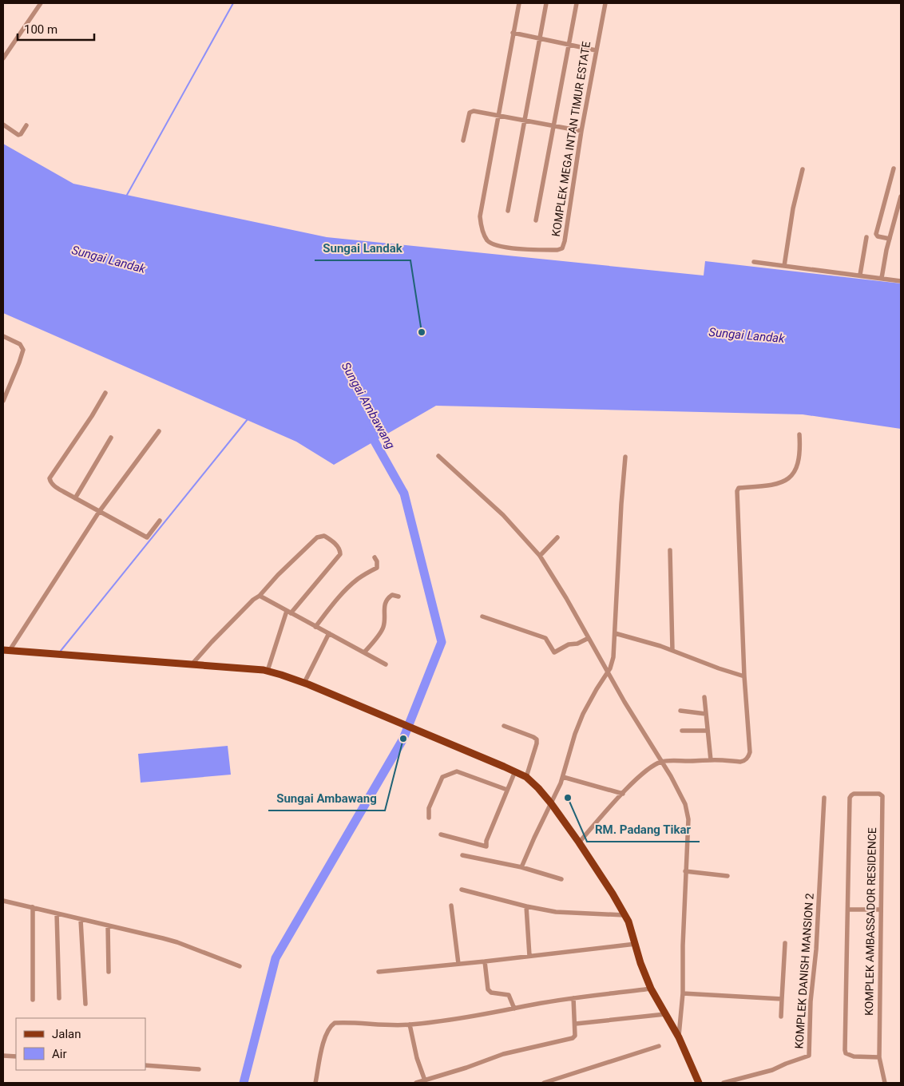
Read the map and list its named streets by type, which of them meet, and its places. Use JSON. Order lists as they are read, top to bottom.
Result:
{
  "streets": {
    "street": ["KOMPLEK MEGA INTAN TIMUR ESTATE", "KOMPLEK AMBASSADOR RESIDENCE", "KOMPLEK DANISH MANSION 2"]
  },
  "water": ["Sungai Landak", "Sungai Ambawang"],
  "places": ["Sungai Landak", "Sungai Ambawang", "RM. Padang Tikar"],
  "legend": ["Jalan", "Air"],
  "scale_bar": "100 m"
}
